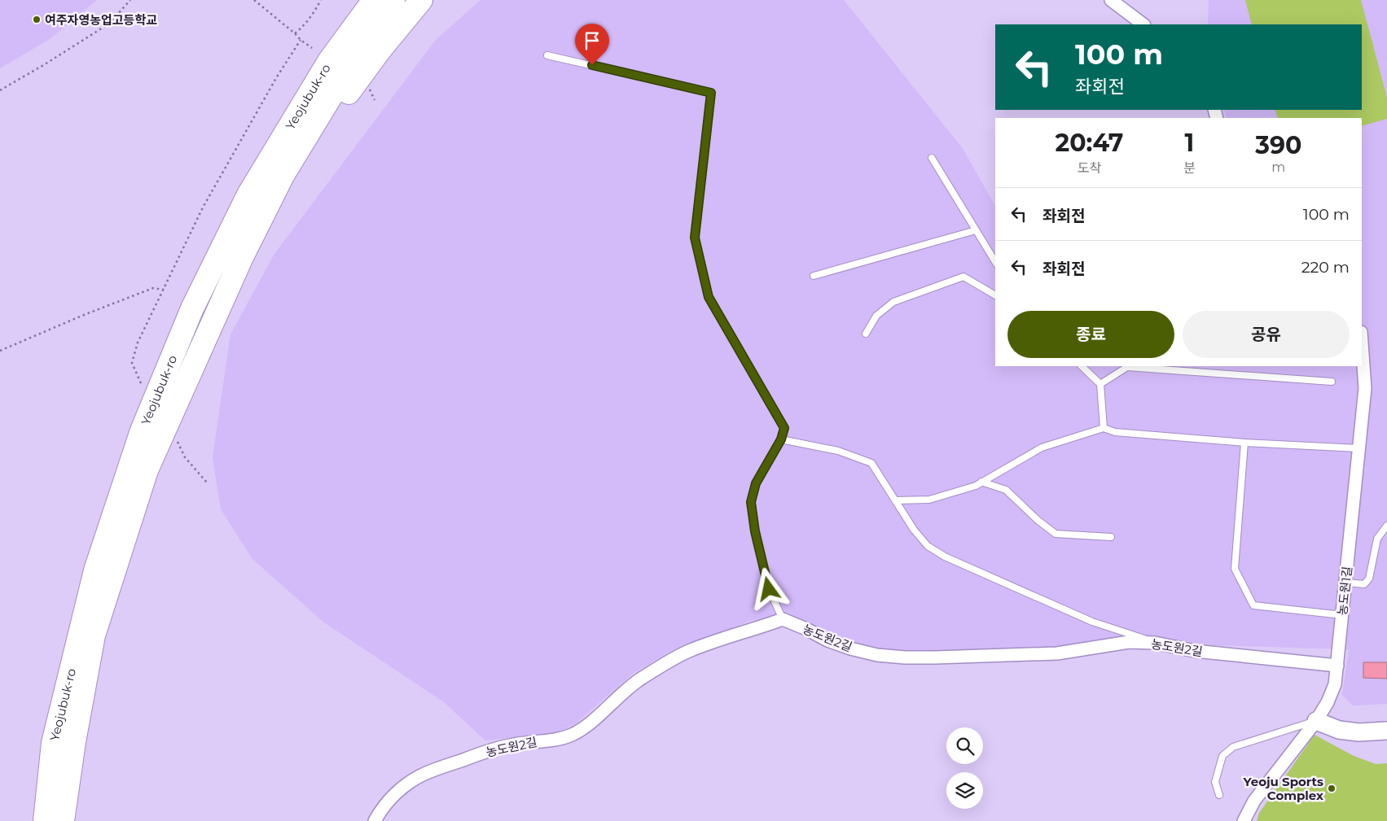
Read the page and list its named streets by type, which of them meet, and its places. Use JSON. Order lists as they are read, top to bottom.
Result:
{
  "streets": {
    "highway": ["Yeojubuk-ro"],
    "street": ["농도원1길", "농도원2길"]
  },
  "crossings": [
    ["농도원1길", "농도원2길"]
  ],
  "places": ["여주자영농업고등학교", "Yeoju Sports Complex"],
  "page": {
    "turn": ["100 m", "좌회전"],
    "eta": [
      "20:47",
      "도착",
      "1",
      "분",
      "390",
      "m"
    ],
    "list": [
      {
        "name": "좌회전",
        "value": "100 m"
      },
      {
        "name": "좌회전",
        "value": "220 m"
      }
    ],
    "buttons": ["종료", "공유"]
  }
}
